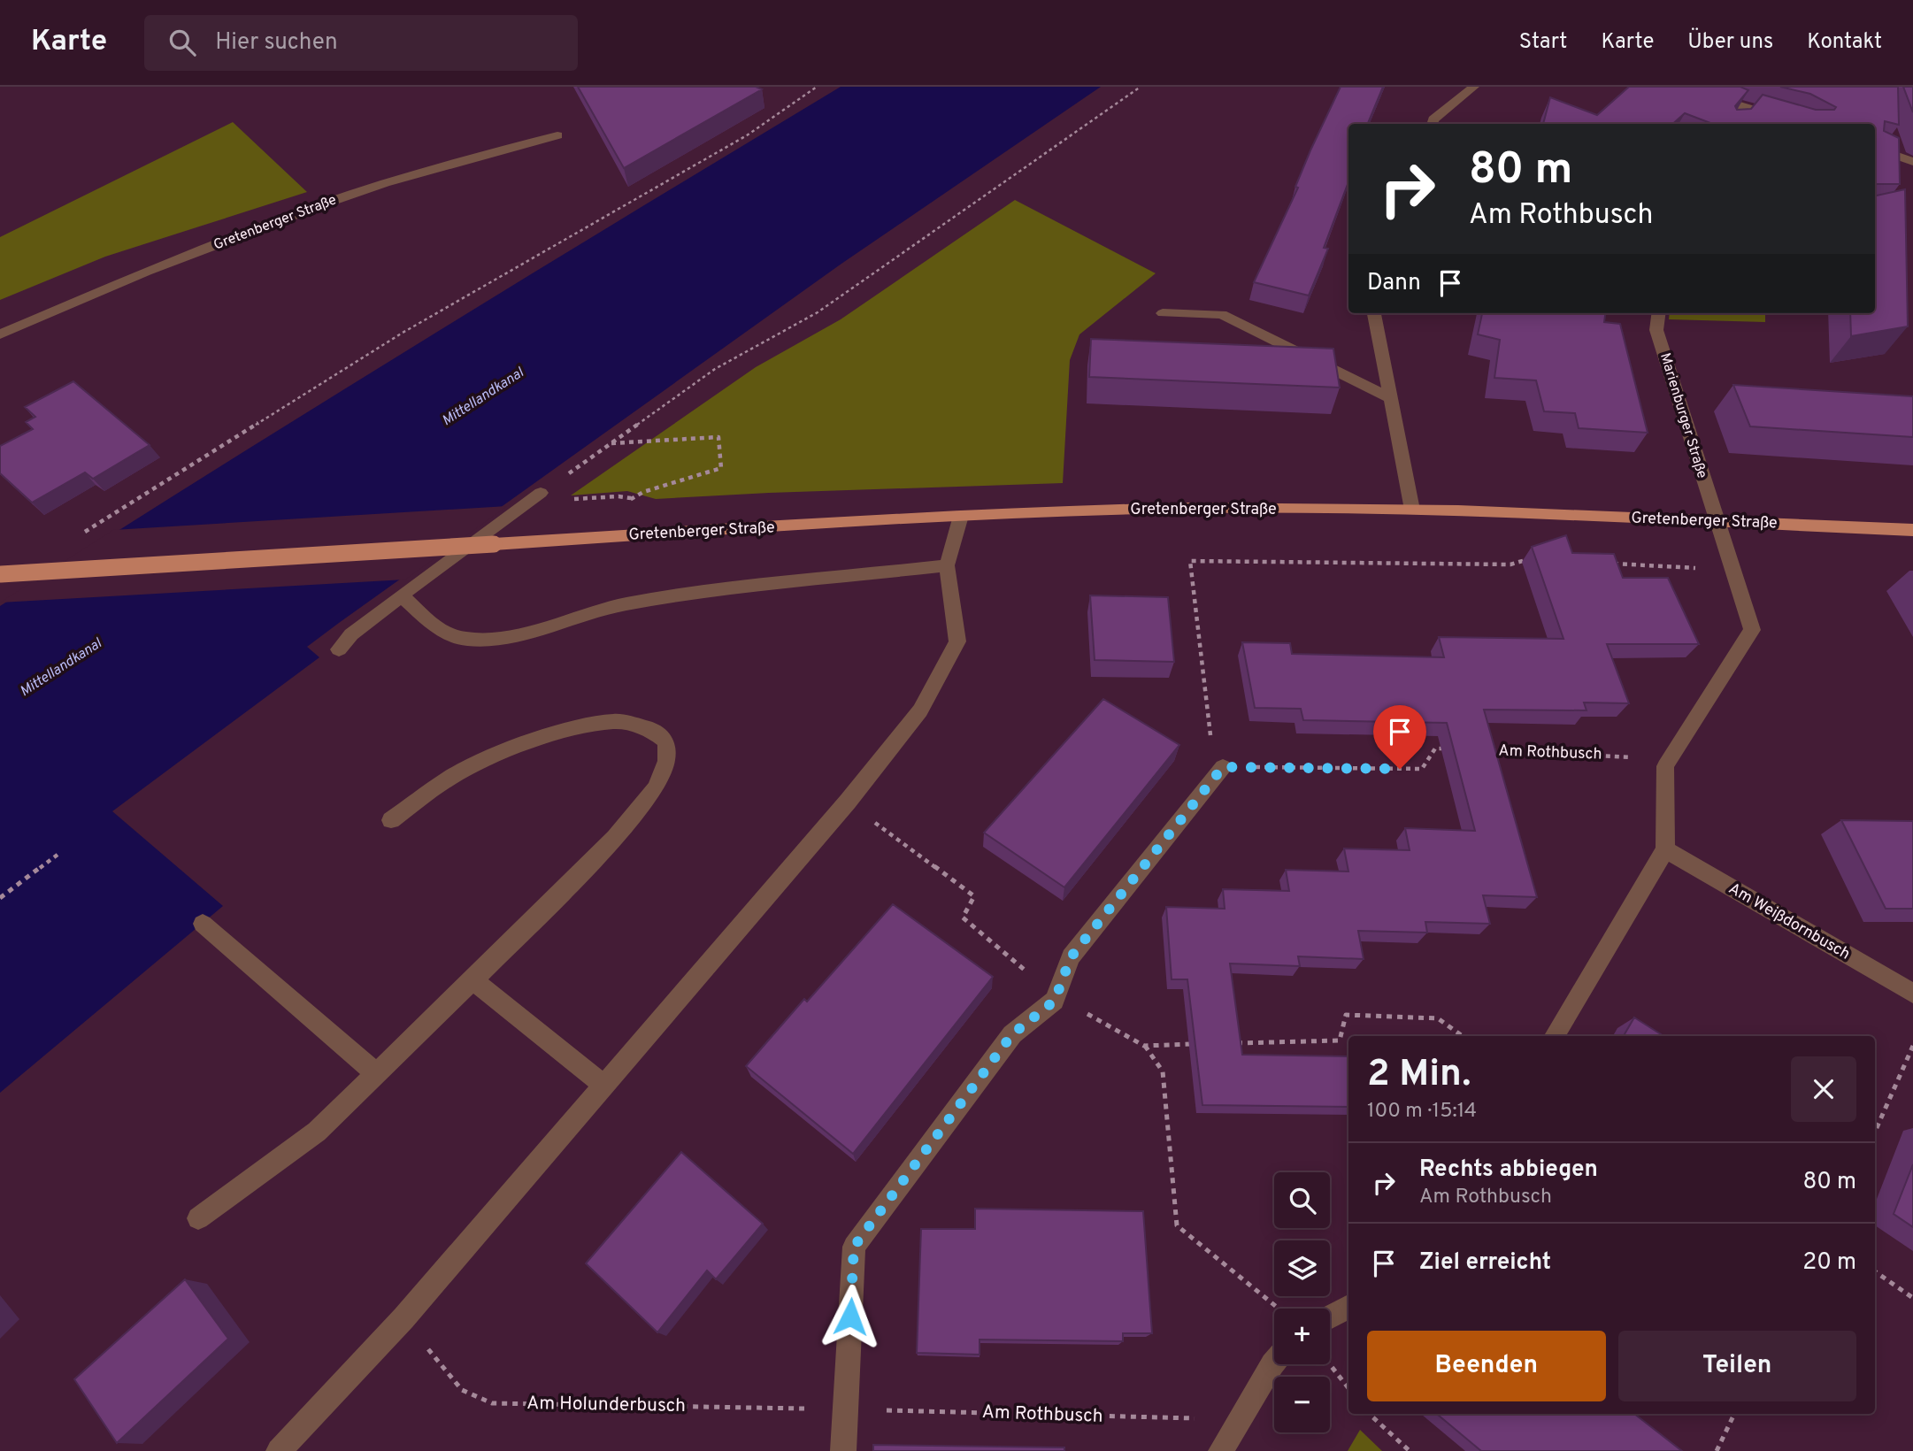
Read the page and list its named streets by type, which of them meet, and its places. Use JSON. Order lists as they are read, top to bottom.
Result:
{
  "streets": {
    "main road": ["Gretenberger Straße"],
    "street": ["Marienburger Straße", "Am Weißdornbusch"],
    "path": ["Am Rothbusch", "Am Holunderbusch"]
  },
  "crossings": [
    ["Gretenberger Straße", "Marienburger Straße"],
    ["Am Rothbusch", "Am Holunderbusch"]
  ],
  "water": ["Mittellandkanal"],
  "page": {
    "header": "Karte",
    "search": "Hier suchen",
    "nav": [
      "Start",
      "Karte",
      "Über uns",
      "Kontakt"
    ],
    "turn": ["80 m", "Am Rothbusch"],
    "then": "Dann",
    "heading": ["2 Min.", "100 m · 15:14"],
    "list": [
      {
        "name": "Rechts abbiegen",
        "note": "Am Rothbusch",
        "value": "80 m"
      },
      {
        "name": "Ziel erreicht",
        "value": "20 m"
      }
    ],
    "map_buttons": ["+", "−"],
    "buttons": ["Beenden", "Teilen"]
  }
}
